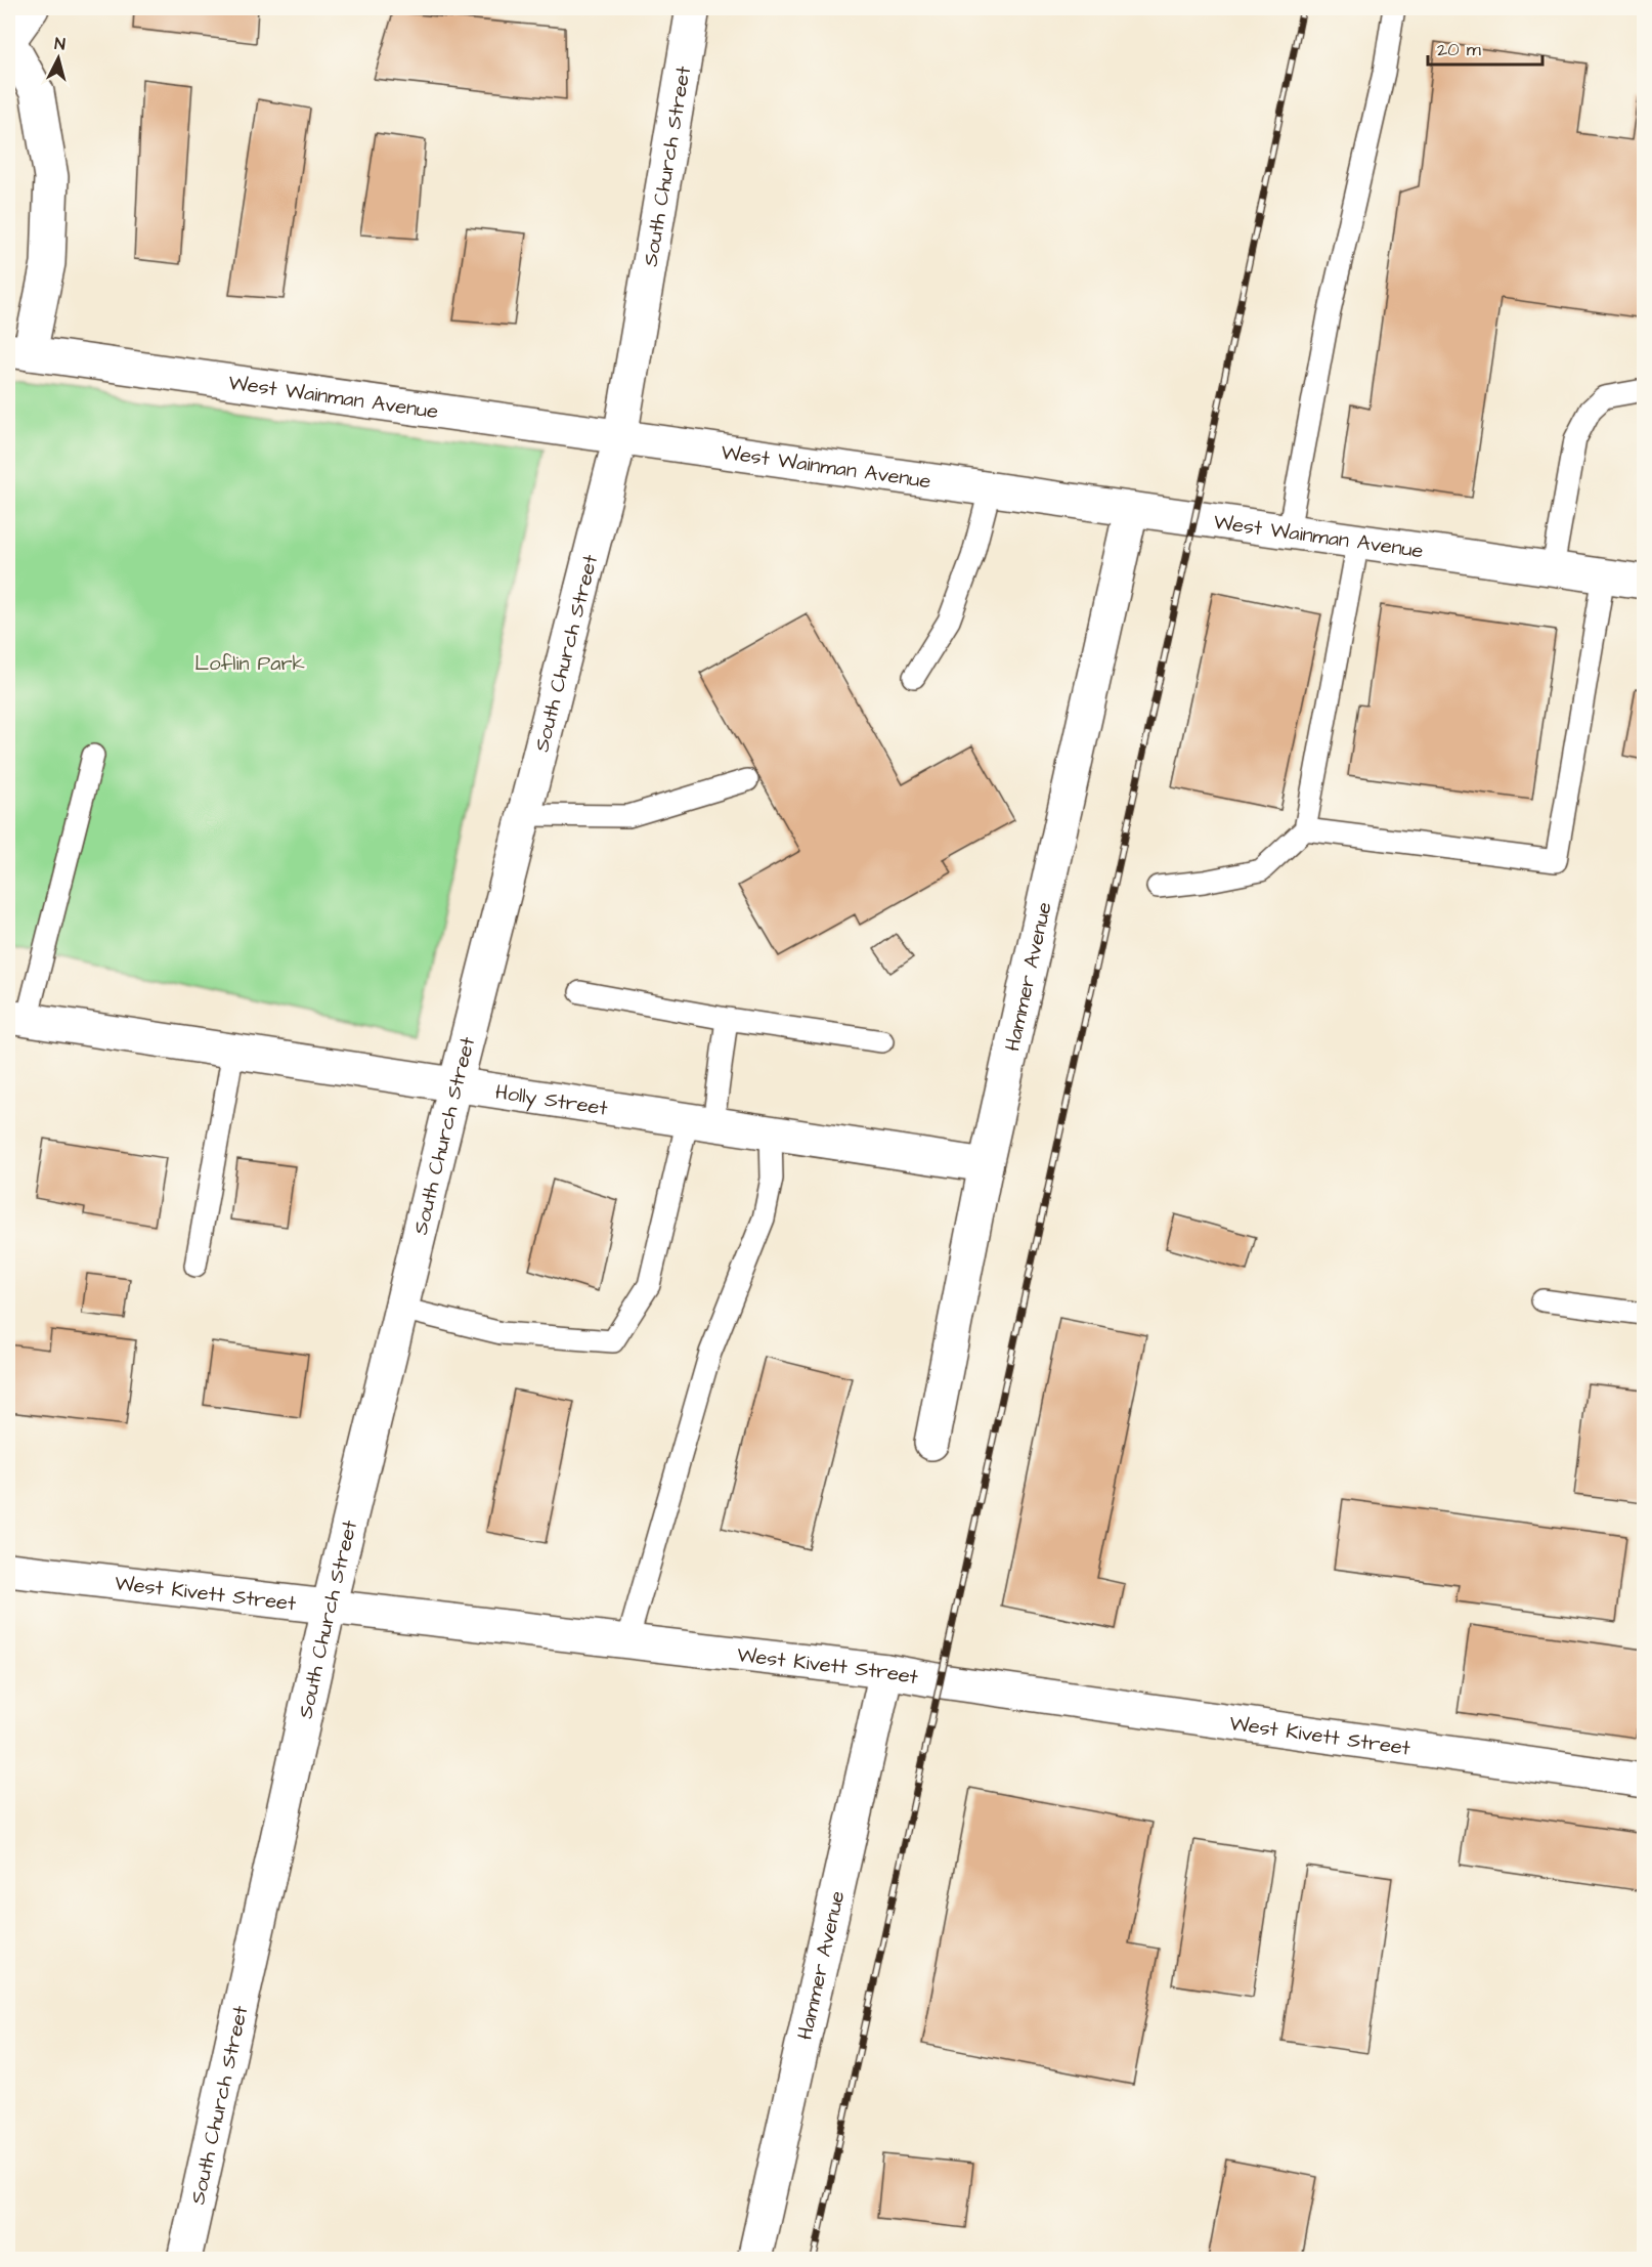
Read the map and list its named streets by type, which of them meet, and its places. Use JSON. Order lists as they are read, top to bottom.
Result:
{
  "streets": {
    "street": [
      "South Church Street",
      "West Wainman Avenue",
      "Hammer Avenue",
      "Holly Street",
      "West Kivett Street"
    ]
  },
  "crossings": [
    ["South Church Street", "West Wainman Avenue"],
    ["South Church Street", "Holly Street"],
    ["South Church Street", "West Kivett Street"],
    ["West Wainman Avenue", "Hammer Avenue"],
    ["Hammer Avenue", "Holly Street"],
    ["Hammer Avenue", "West Kivett Street"]
  ],
  "parks": ["Loflin Park"],
  "scale_bar": "20 m",
  "north": "top"
}
